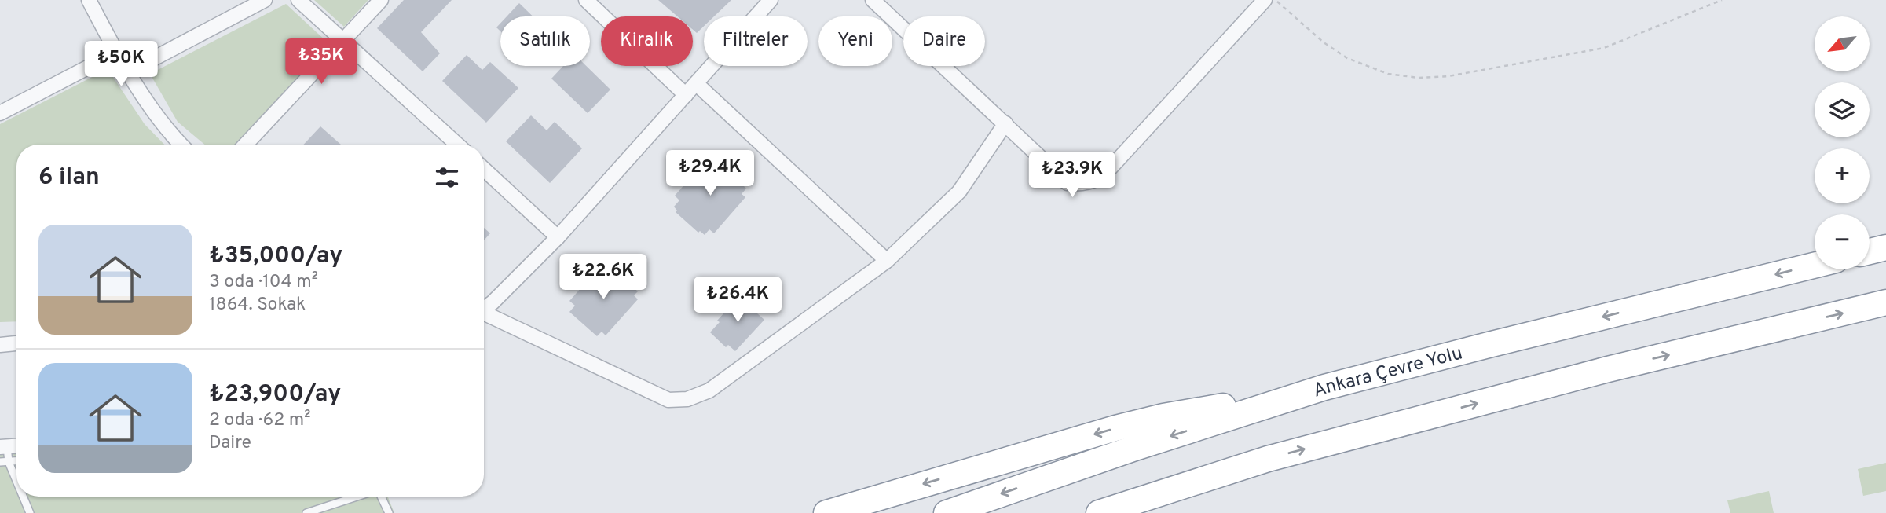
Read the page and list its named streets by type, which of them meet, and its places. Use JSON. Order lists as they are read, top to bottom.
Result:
{
  "streets": {
    "highway": ["Ankara Çevre Yolu"]
  },
  "north": "bottom left",
  "page": {
    "map_buttons": ["+", "−"],
    "chip": [
      "Satılık",
      "Kiralık",
      "Filtreler",
      "Yeni",
      "Daire"
    ],
    "price": [
      "₺35K",
      "₺50K",
      "₺29.4K",
      "₺23.9K",
      "₺22.6K",
      "₺26.4K"
    ],
    "heading": "6 ilan",
    "list": [
      {
        "name": "₺35,000/ay",
        "note": "3 oda · 104 m² · 1864. Sokak"
      },
      {
        "name": "₺23,900/ay",
        "note": "2 oda · 62 m² · Daire"
      }
    ]
  }
}
